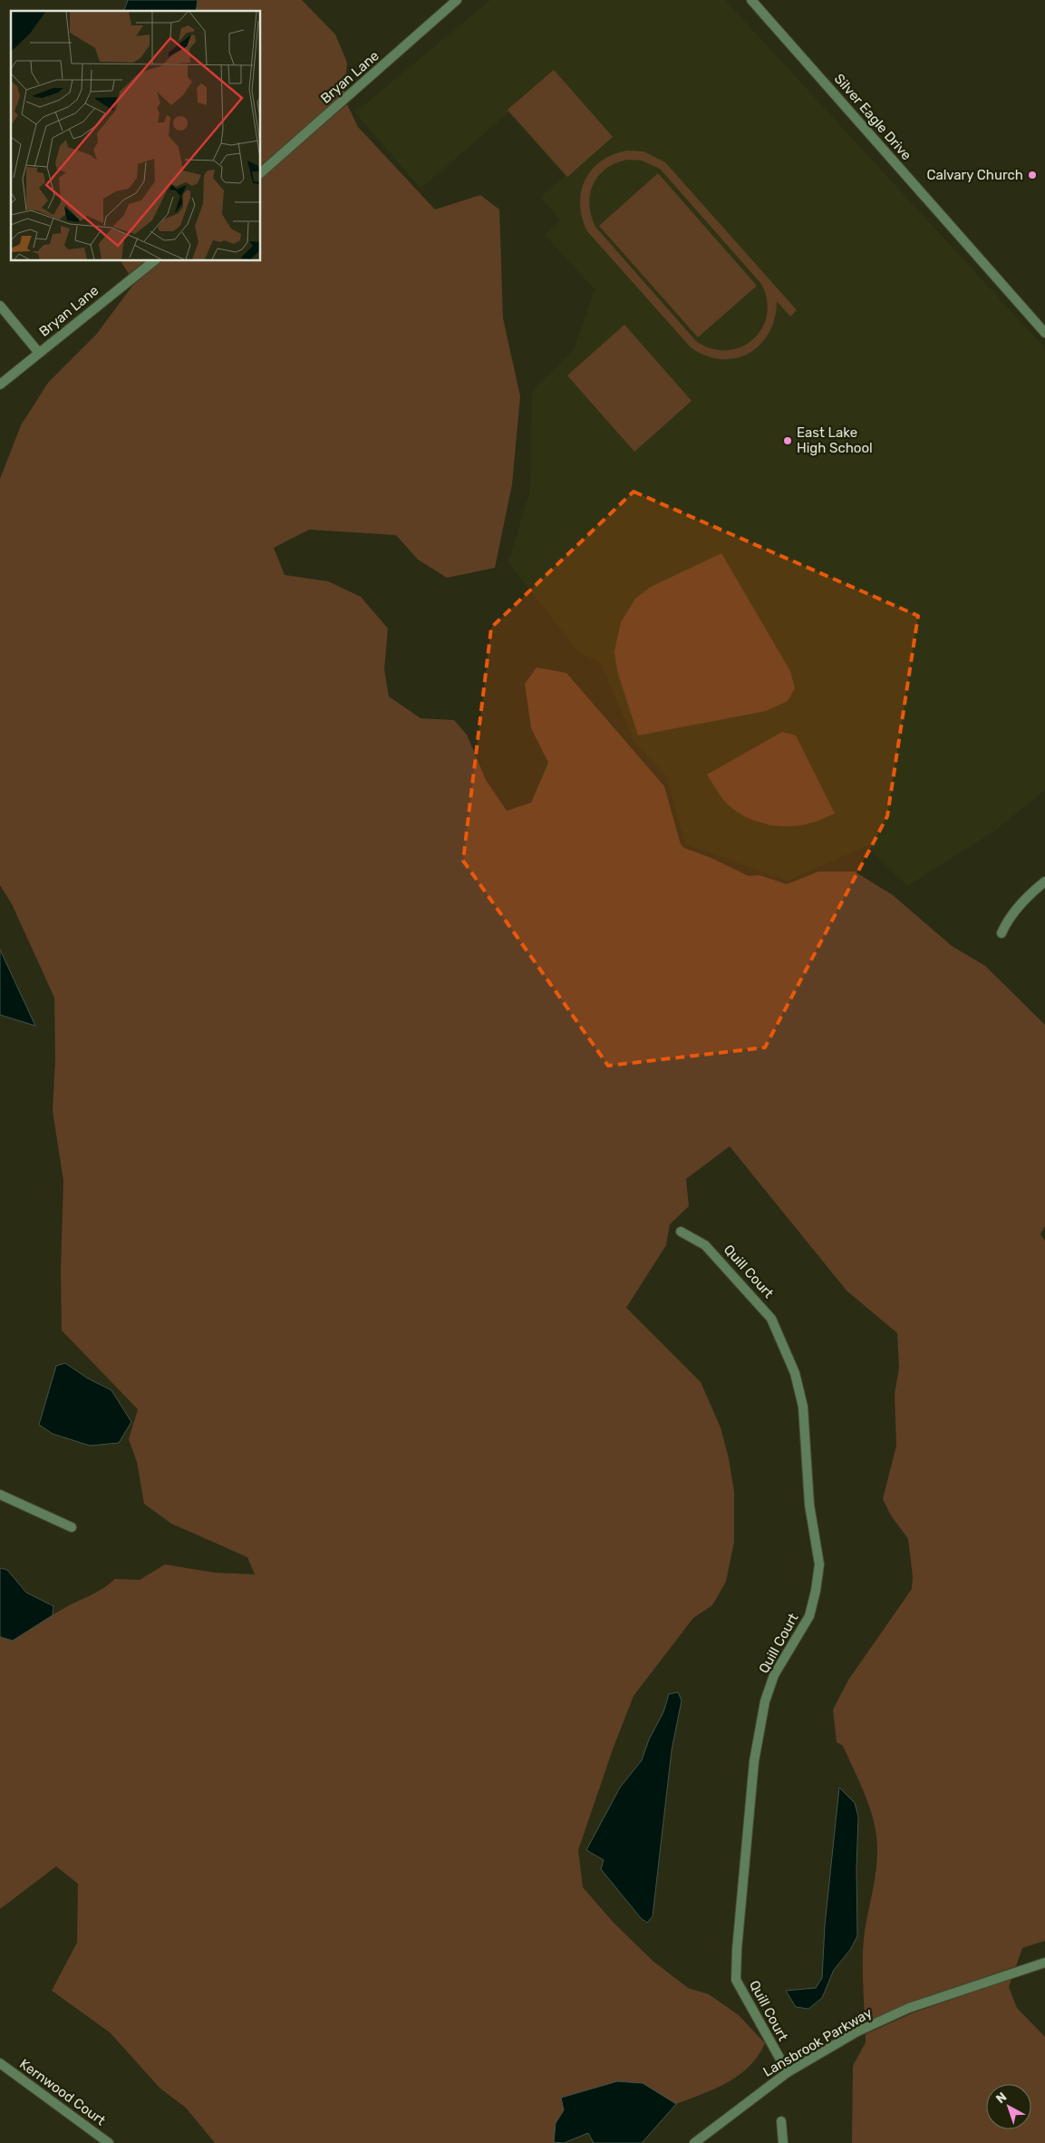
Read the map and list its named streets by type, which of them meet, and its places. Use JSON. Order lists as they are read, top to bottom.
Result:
{
  "streets": {
    "street": [
      "Bryan Lane",
      "Silver Eagle Drive",
      "Quill Court",
      "Lansbrook Parkway",
      "Kernwood Court"
    ]
  },
  "crossings": [
    ["Quill Court", "Lansbrook Parkway"]
  ],
  "places": ["Calvary Church", "East Lake High School"],
  "north": "top left"
}
